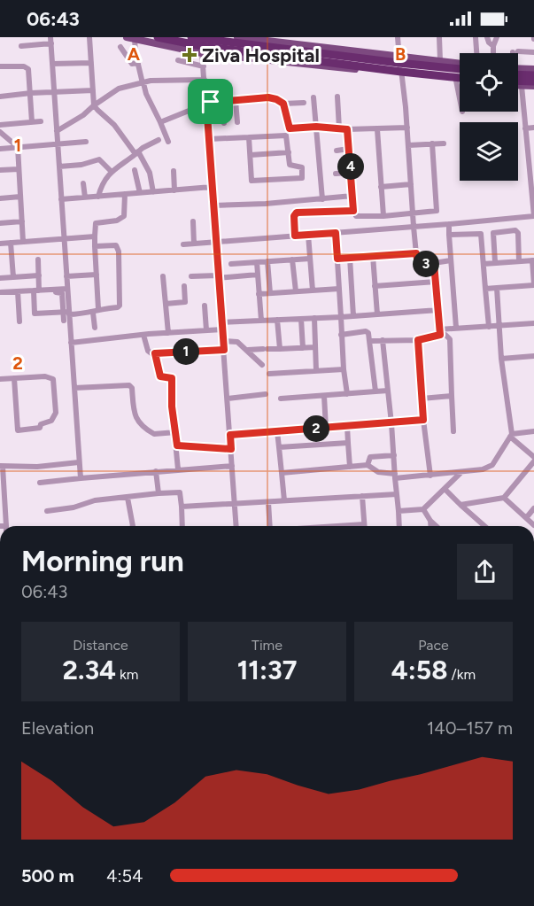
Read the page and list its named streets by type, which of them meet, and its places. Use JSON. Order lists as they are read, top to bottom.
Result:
{
  "places": {
    "health": ["Ziva Hospital"]
  },
  "page": {
    "status": "06:43",
    "pins": [
      "4",
      "3",
      "1",
      "2"
    ],
    "heading": ["Morning run", "06:43"],
    "stats": [
      ["Distance", "2.34 km"],
      ["Time", "11:37"],
      ["Pace", "4:58 /km"]
    ],
    "chart": ["Elevation", "140–157 m"],
    "list": [
      {
        "name": "500 m",
        "note": "4:54"
      }
    ]
  },
  "grid": {
    "columns": ["A", "B"],
    "rows": ["1", "2"]
  }
}
